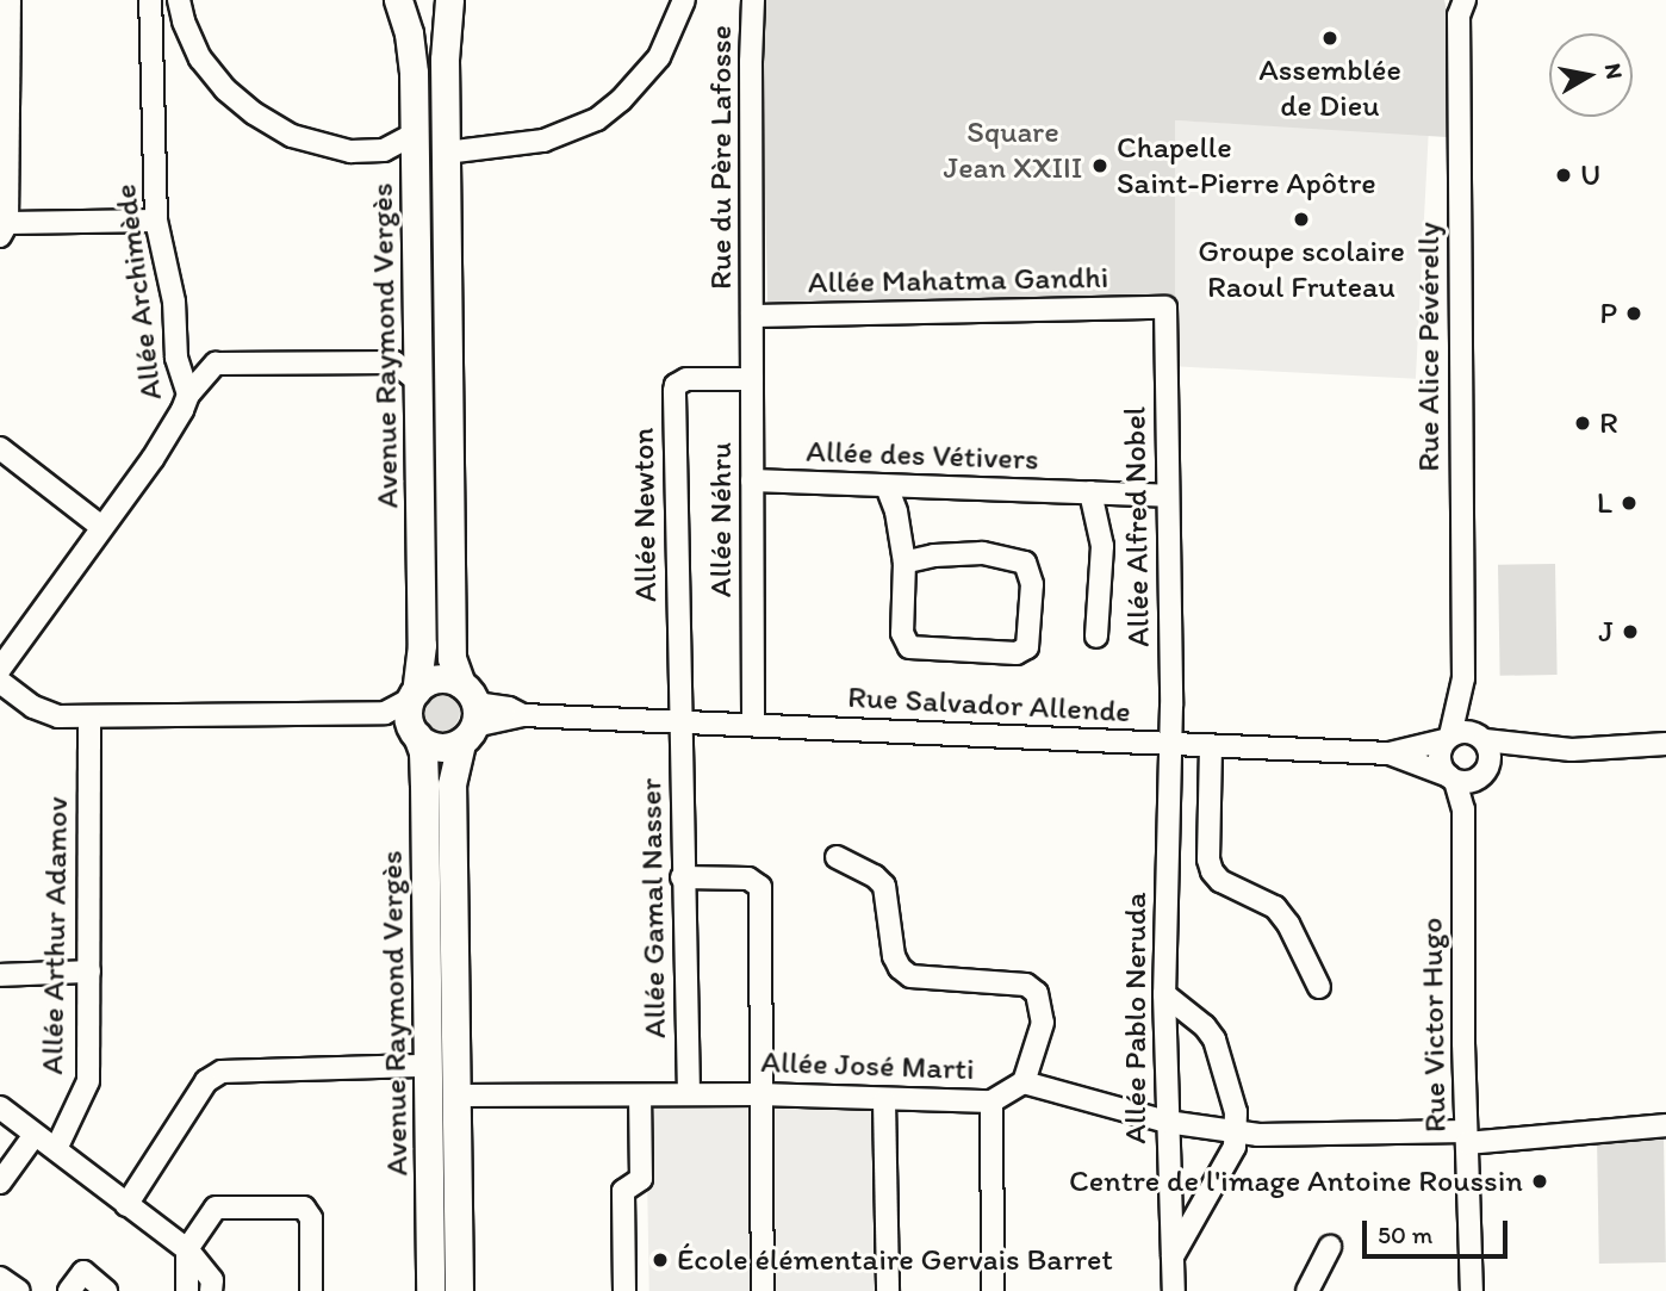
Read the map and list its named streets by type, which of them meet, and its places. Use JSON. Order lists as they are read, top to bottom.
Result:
{
  "streets": {
    "main road": ["Avenue Raymond Vergès"],
    "street": [
      "Rue du Père Lafosse",
      "Allée Mahatma Gandhi",
      "Allée Archimède",
      "Rue Alice Pévérelly",
      "Allée des Vétivers",
      "Allée Newton",
      "Allée Néhru",
      "Allée Alfred Nobel",
      "Rue Salvador Allende",
      "Allée Gamal Nasser",
      "Allée Arthur Adamov",
      "Allée Pablo Neruda",
      "Rue Victor Hugo",
      "Allée José Marti"
    ]
  },
  "crossings": [
    ["Rue du Père Lafosse", "Allée Mahatma Gandhi"],
    ["Rue du Père Lafosse", "Allée Néhru"],
    ["Allée Mahatma Gandhi", "Allée Néhru"],
    ["Allée Mahatma Gandhi", "Allée Alfred Nobel"],
    ["Avenue Raymond Vergès", "Rue Salvador Allende"],
    ["Avenue Raymond Vergès", "Allée José Marti"],
    ["Rue Alice Pévérelly", "Rue Salvador Allende"],
    ["Rue Alice Pévérelly", "Rue Victor Hugo"],
    ["Allée des Vétivers", "Allée Néhru"],
    ["Allée des Vétivers", "Allée Alfred Nobel"],
    ["Allée Newton", "Allée Néhru"],
    ["Allée Newton", "Rue Salvador Allende"],
    ["Allée Newton", "Allée Gamal Nasser"],
    ["Allée Néhru", "Rue Salvador Allende"],
    ["Allée Alfred Nobel", "Rue Salvador Allende"],
    ["Allée Alfred Nobel", "Allée Pablo Neruda"],
    ["Rue Salvador Allende", "Allée Gamal Nasser"],
    ["Rue Salvador Allende", "Allée Pablo Neruda"],
    ["Rue Salvador Allende", "Rue Victor Hugo"],
    ["Allée Gamal Nasser", "Allée José Marti"]
  ],
  "parks": ["Square Jean XXIII"],
  "places": [
    "Assemblée de Dieu",
    "Chapelle Saint-Pierre Apôtre",
    "U",
    "Groupe scolaire Raoul Fruteau",
    "P",
    "R",
    "L",
    "J",
    "Centre de l'image Antoine Roussin",
    "École élémentaire Gervais Barret"
  ],
  "scale_bar": "50 m",
  "north": "right"
}
